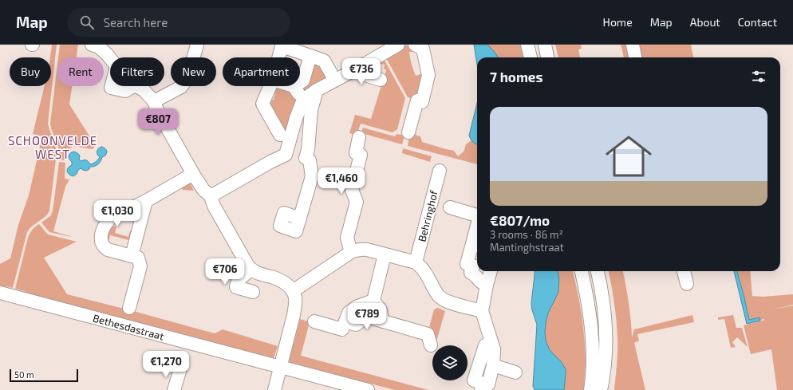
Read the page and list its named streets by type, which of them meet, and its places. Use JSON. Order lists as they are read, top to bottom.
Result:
{
  "streets": {
    "street": ["Behringhof", "Bethesdastraat"]
  },
  "districts": ["SCHOONVELDE WEST"],
  "scale_bar": "50 m",
  "page": {
    "header": "Map",
    "search": "Search here",
    "nav": [
      "Home",
      "Map",
      "About",
      "Contact"
    ],
    "chip": [
      "Buy",
      "Rent",
      "Filters",
      "New",
      "Apartment"
    ],
    "heading": "7 homes",
    "price": [
      "€736",
      "€807",
      "€1,460",
      "€1,030",
      "€706",
      "€789",
      "€1,270"
    ],
    "list": [
      {
        "name": "€807/mo",
        "note": "3 rooms · 86 m² · Mantinghstraat"
      }
    ],
    "scale": "50 m"
  }
}
